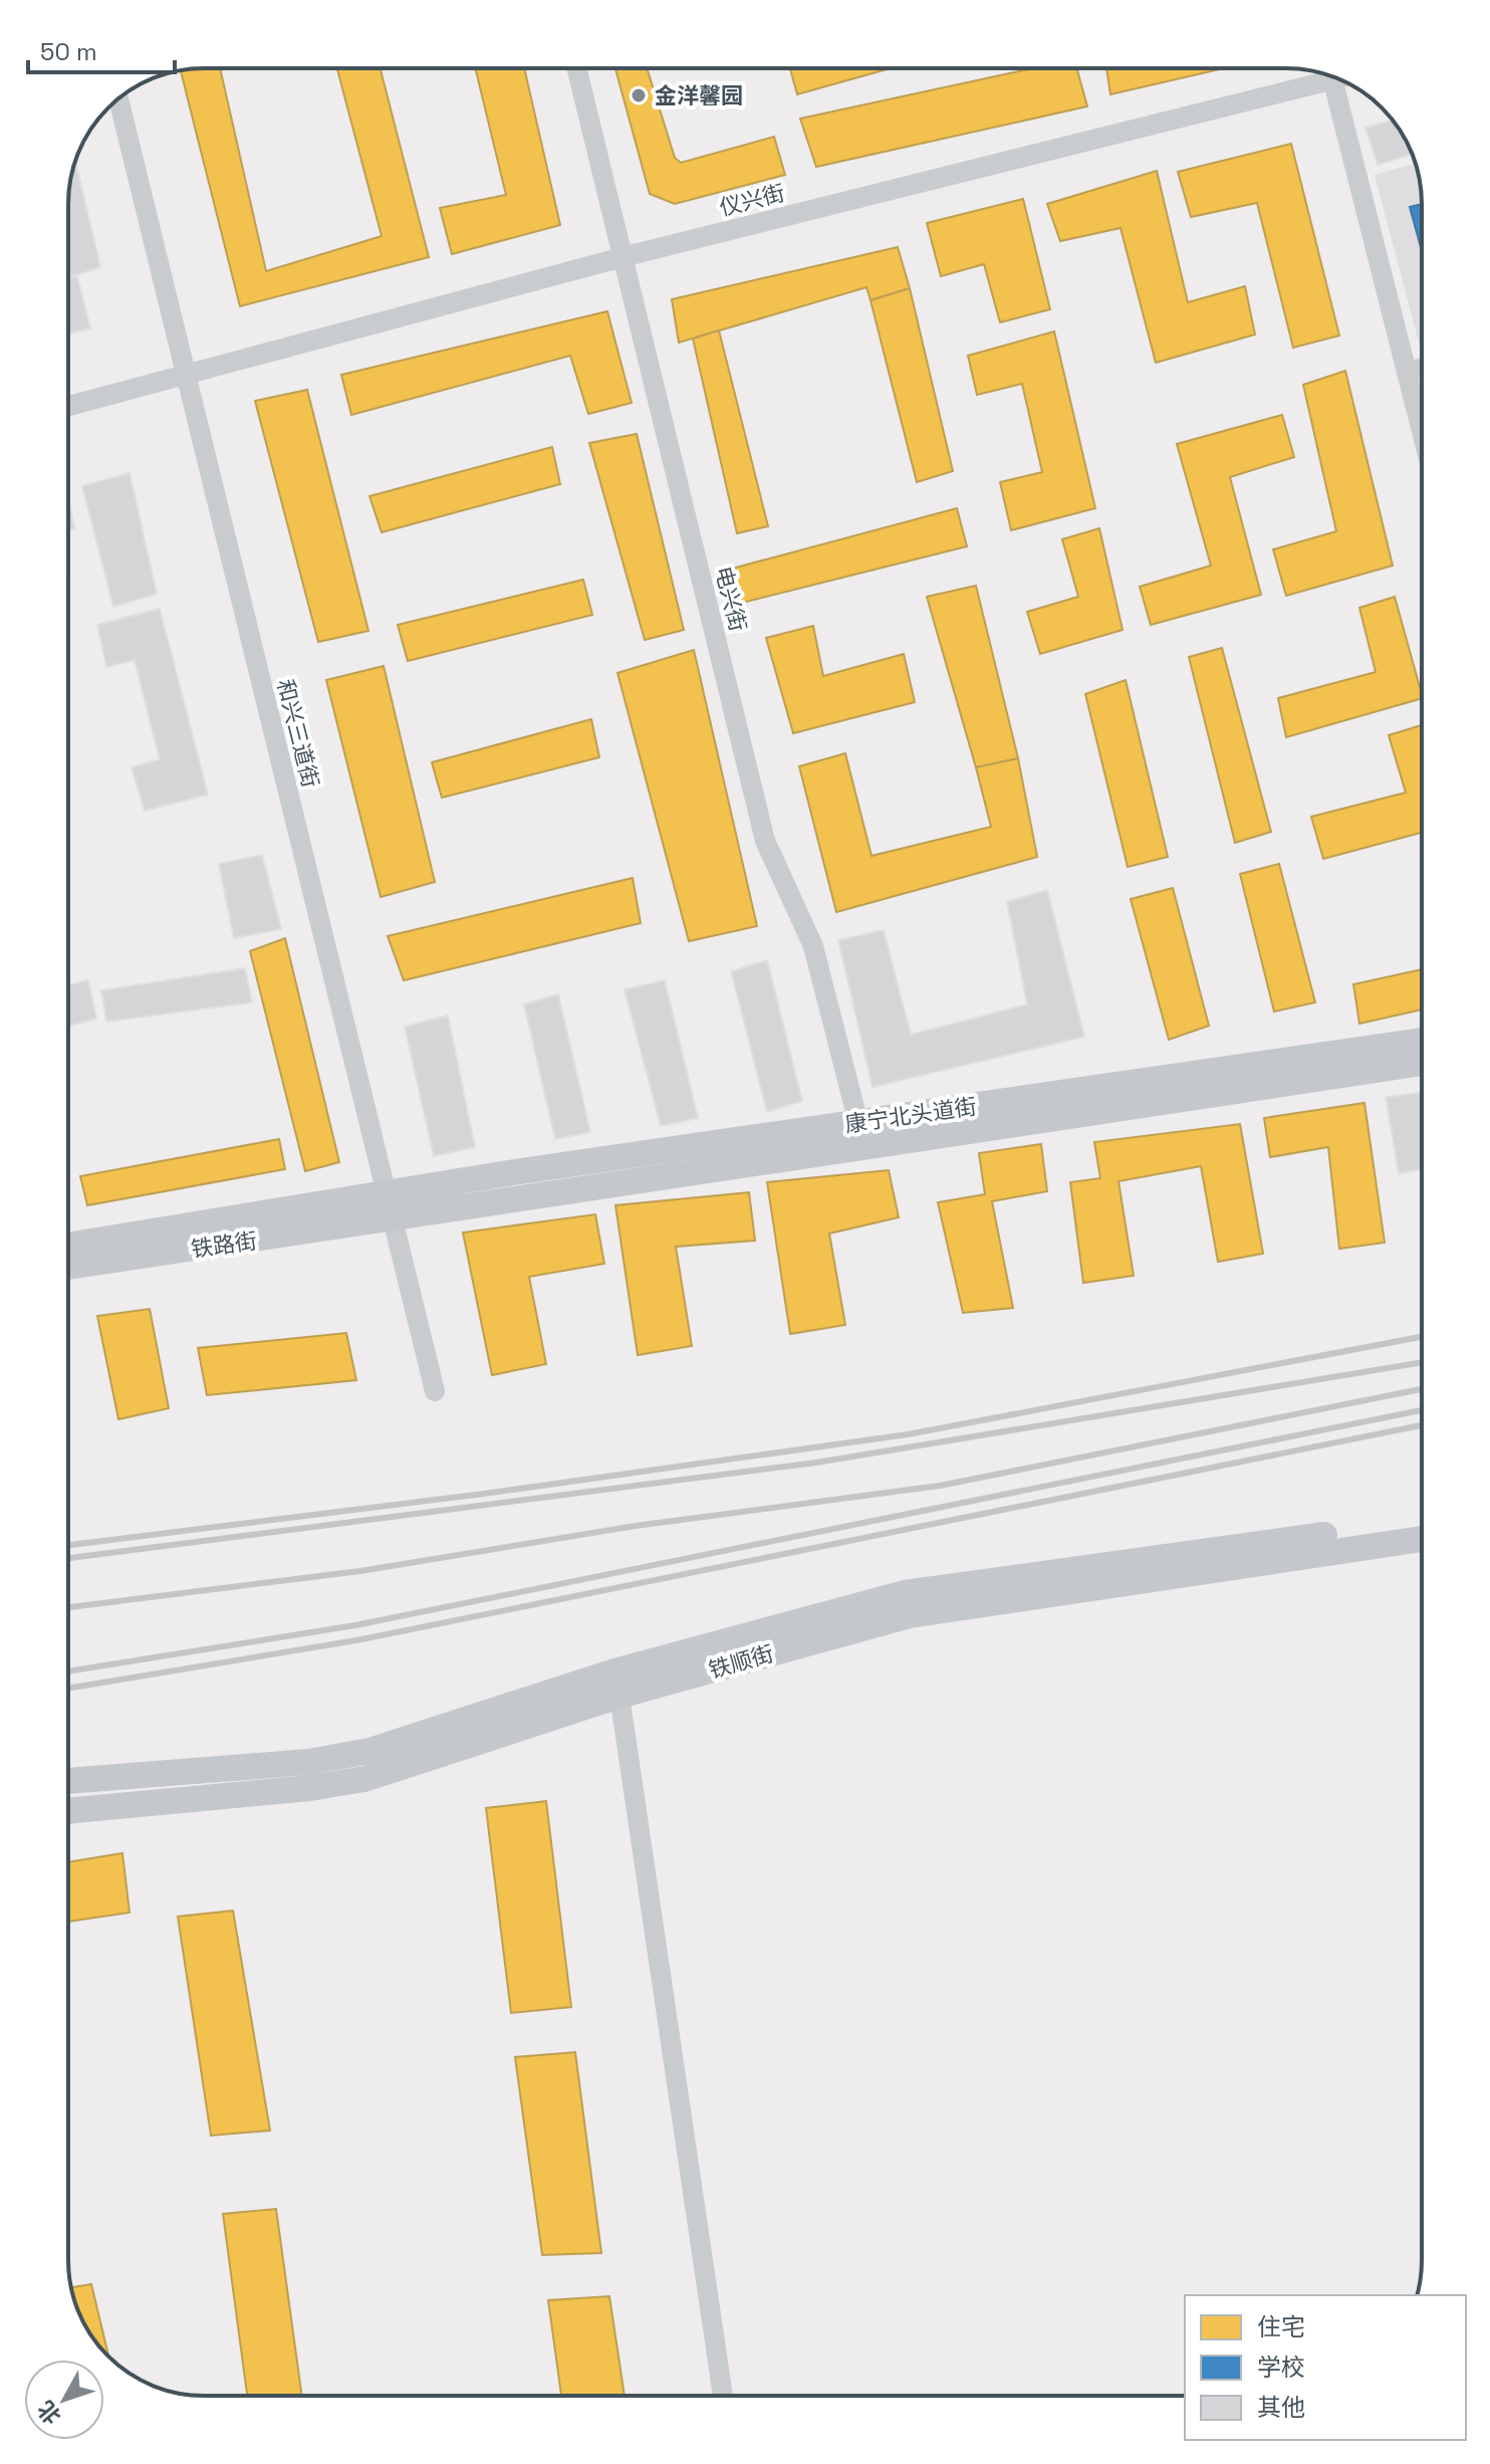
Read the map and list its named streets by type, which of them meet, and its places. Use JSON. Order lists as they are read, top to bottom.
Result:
{
  "streets": {
    "main road": ["康宁北头道街", "铁路街", "铁顺街"],
    "street": ["仪兴街", "电兴街", "和兴三道街"]
  },
  "crossings": [
    ["仪兴街", "电兴街"],
    ["仪兴街", "和兴三道街"],
    ["电兴街", "康宁北头道街"],
    ["和兴三道街", "康宁北头道街"],
    ["和兴三道街", "铁路街"],
    ["康宁北头道街", "铁路街"]
  ],
  "places": ["金洋馨园"],
  "legend": ["住宅", "学校", "其他"],
  "scale_bar": "50 m",
  "north": "bottom left"
}
